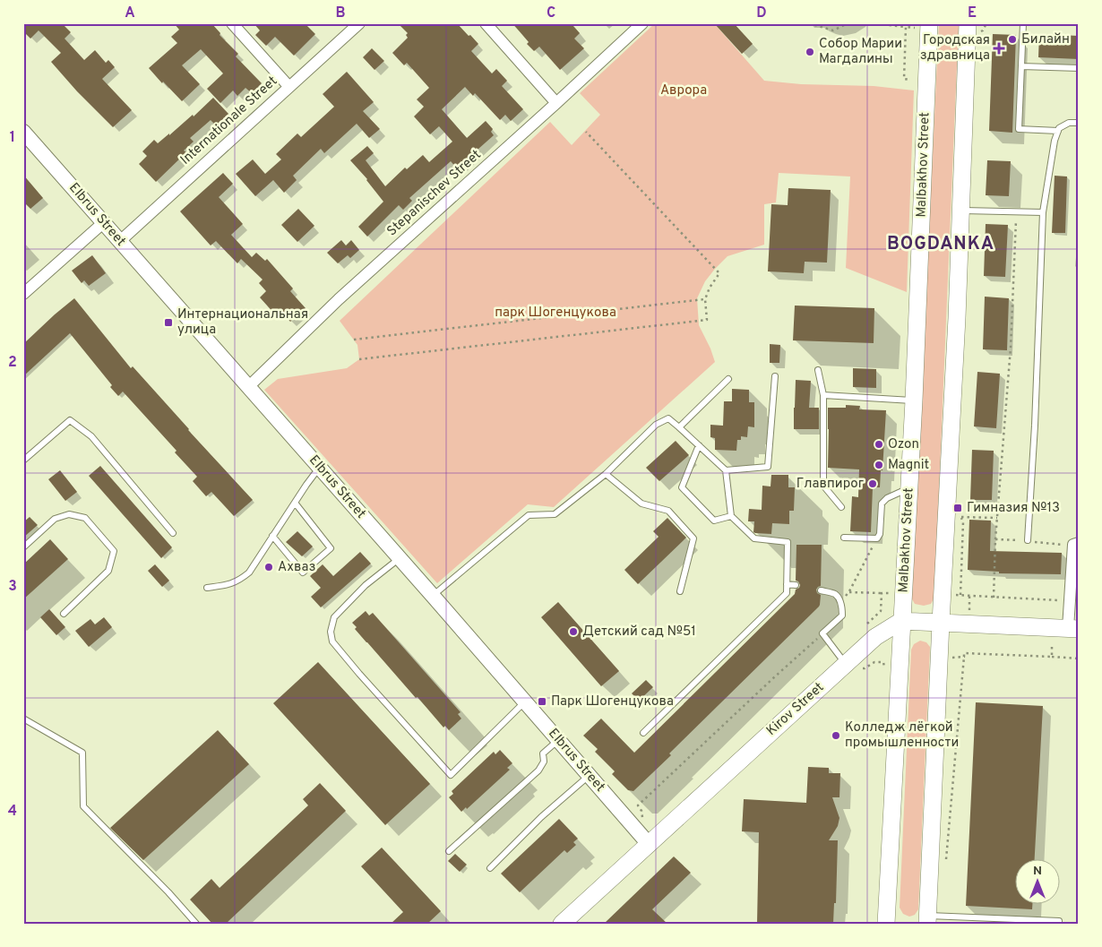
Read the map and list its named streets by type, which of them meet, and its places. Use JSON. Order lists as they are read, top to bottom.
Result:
{
  "streets": {
    "main road": ["Malbakhov Street", "Kirov Street"],
    "street": ["Internationale Street", "Stepanischev Street", "Elbrus Street"]
  },
  "crossings": [
    ["Internationale Street", "Elbrus Street"],
    ["Malbakhov Street", "Kirov Street"],
    ["Stepanischev Street", "Elbrus Street"],
    ["Elbrus Street", "Kirov Street"]
  ],
  "districts": ["BOGDANKA"],
  "parks": ["Аврора", "парк Шогенцукова"],
  "places": {
    "other": [
      "Билайн",
      "Собор Марии Магдалины",
      "Ozon",
      "Magnit",
      "Главпирог",
      "Ахваз",
      "Детский сад №51",
      "Колледж лёгкой промышленности"
    ],
    "health": ["Городская здравница"],
    "transit": ["Интернациональная улица", "Гимназия №13", "Парк Шогенцукова"]
  },
  "north": "top",
  "grid": {
    "columns": [
      "A",
      "B",
      "C",
      "D",
      "E"
    ],
    "rows": [
      "1",
      "2",
      "3",
      "4"
    ]
  }
}
